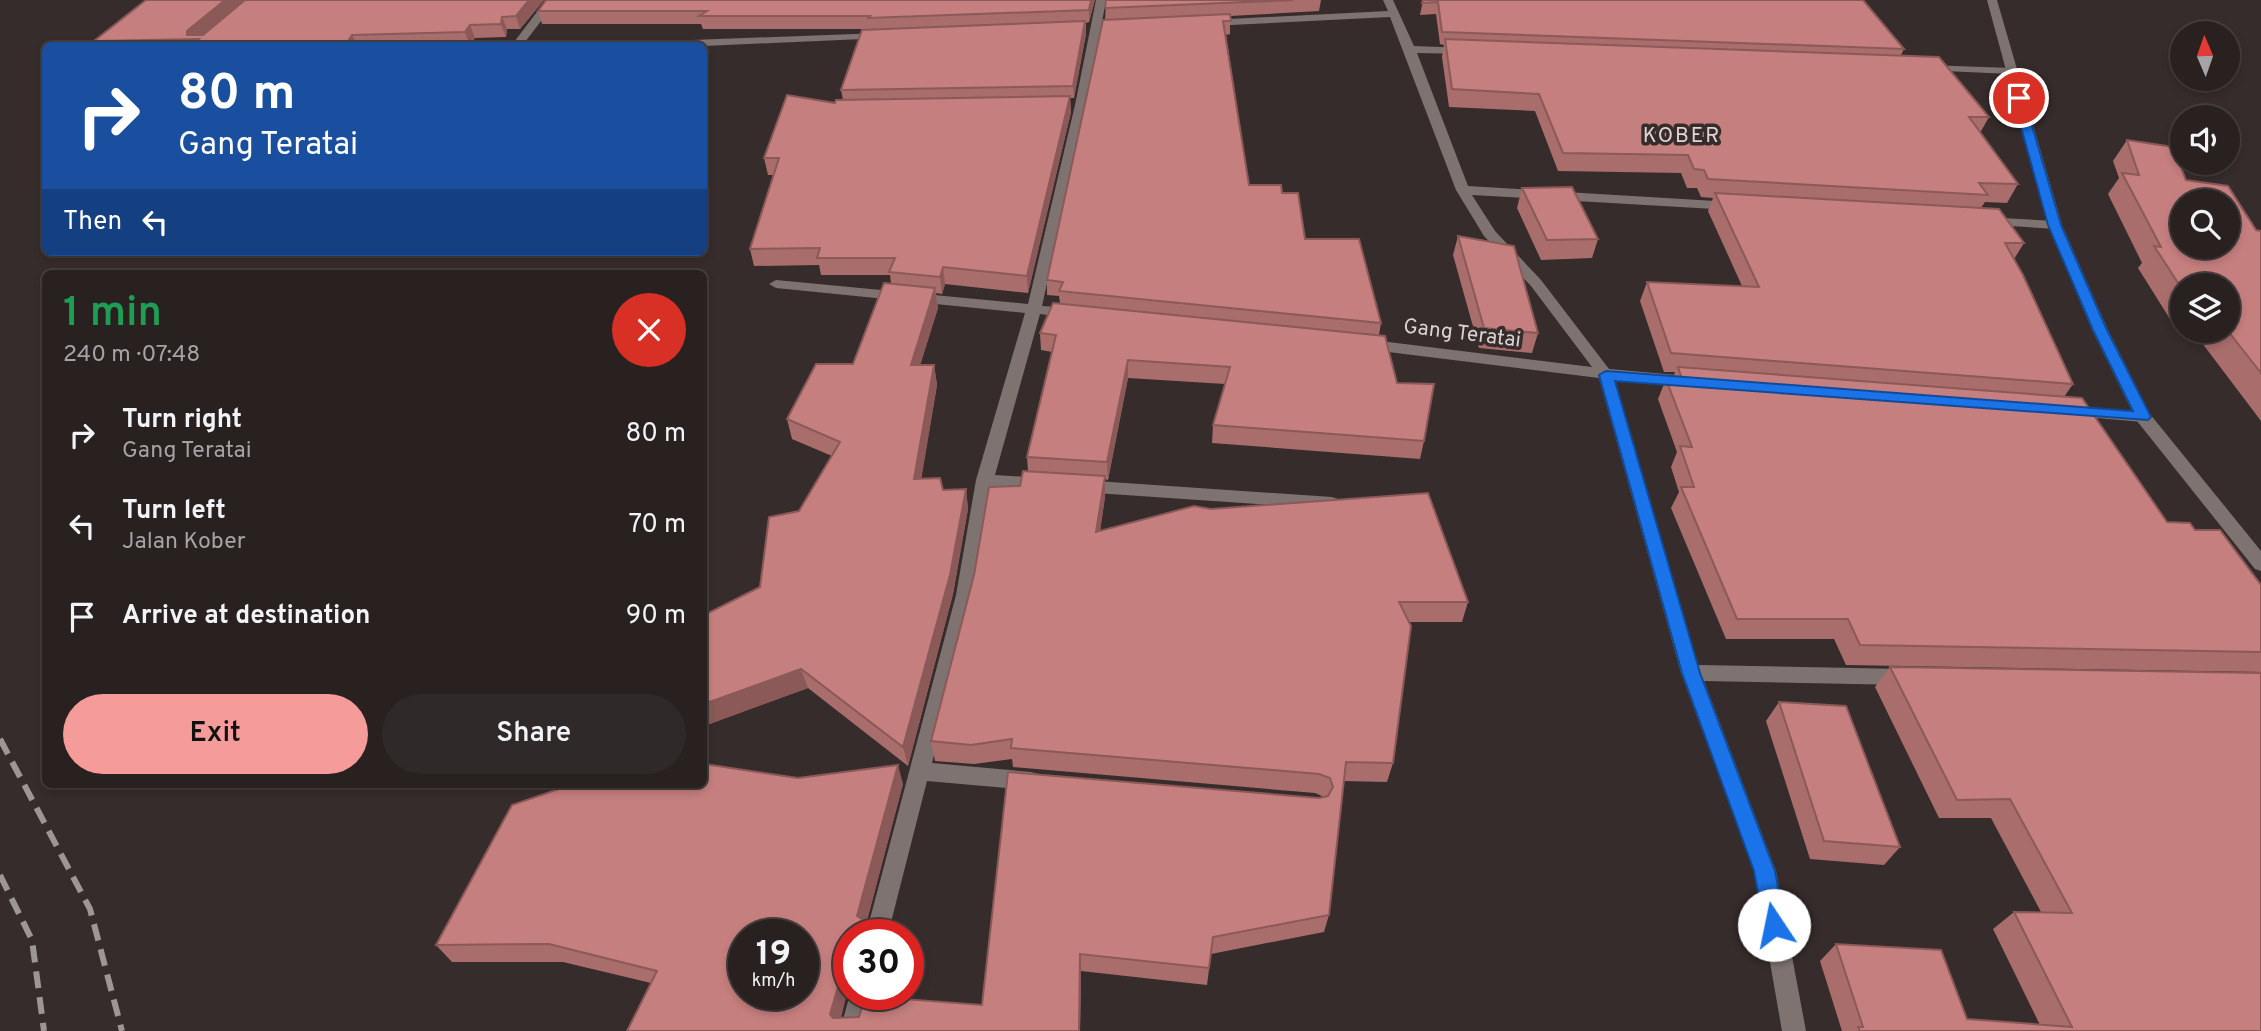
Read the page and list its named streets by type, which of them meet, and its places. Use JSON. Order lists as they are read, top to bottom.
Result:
{
  "streets": {
    "street": ["Gang Teratai"]
  },
  "districts": ["KOBER"],
  "north": "top",
  "page": {
    "turn": ["80 m", "Gang Teratai"],
    "then": "Then",
    "heading": ["1 min", "240 m · 07:48"],
    "list": [
      {
        "name": "Turn right",
        "note": "Gang Teratai",
        "value": "80 m"
      },
      {
        "name": "Turn left",
        "note": "Jalan Kober",
        "value": "70 m"
      },
      {
        "name": "Arrive at destination",
        "value": "90 m"
      }
    ],
    "buttons": ["Exit", "Share"],
    "speed": "19 km/h",
    "limit": "30"
  }
}
